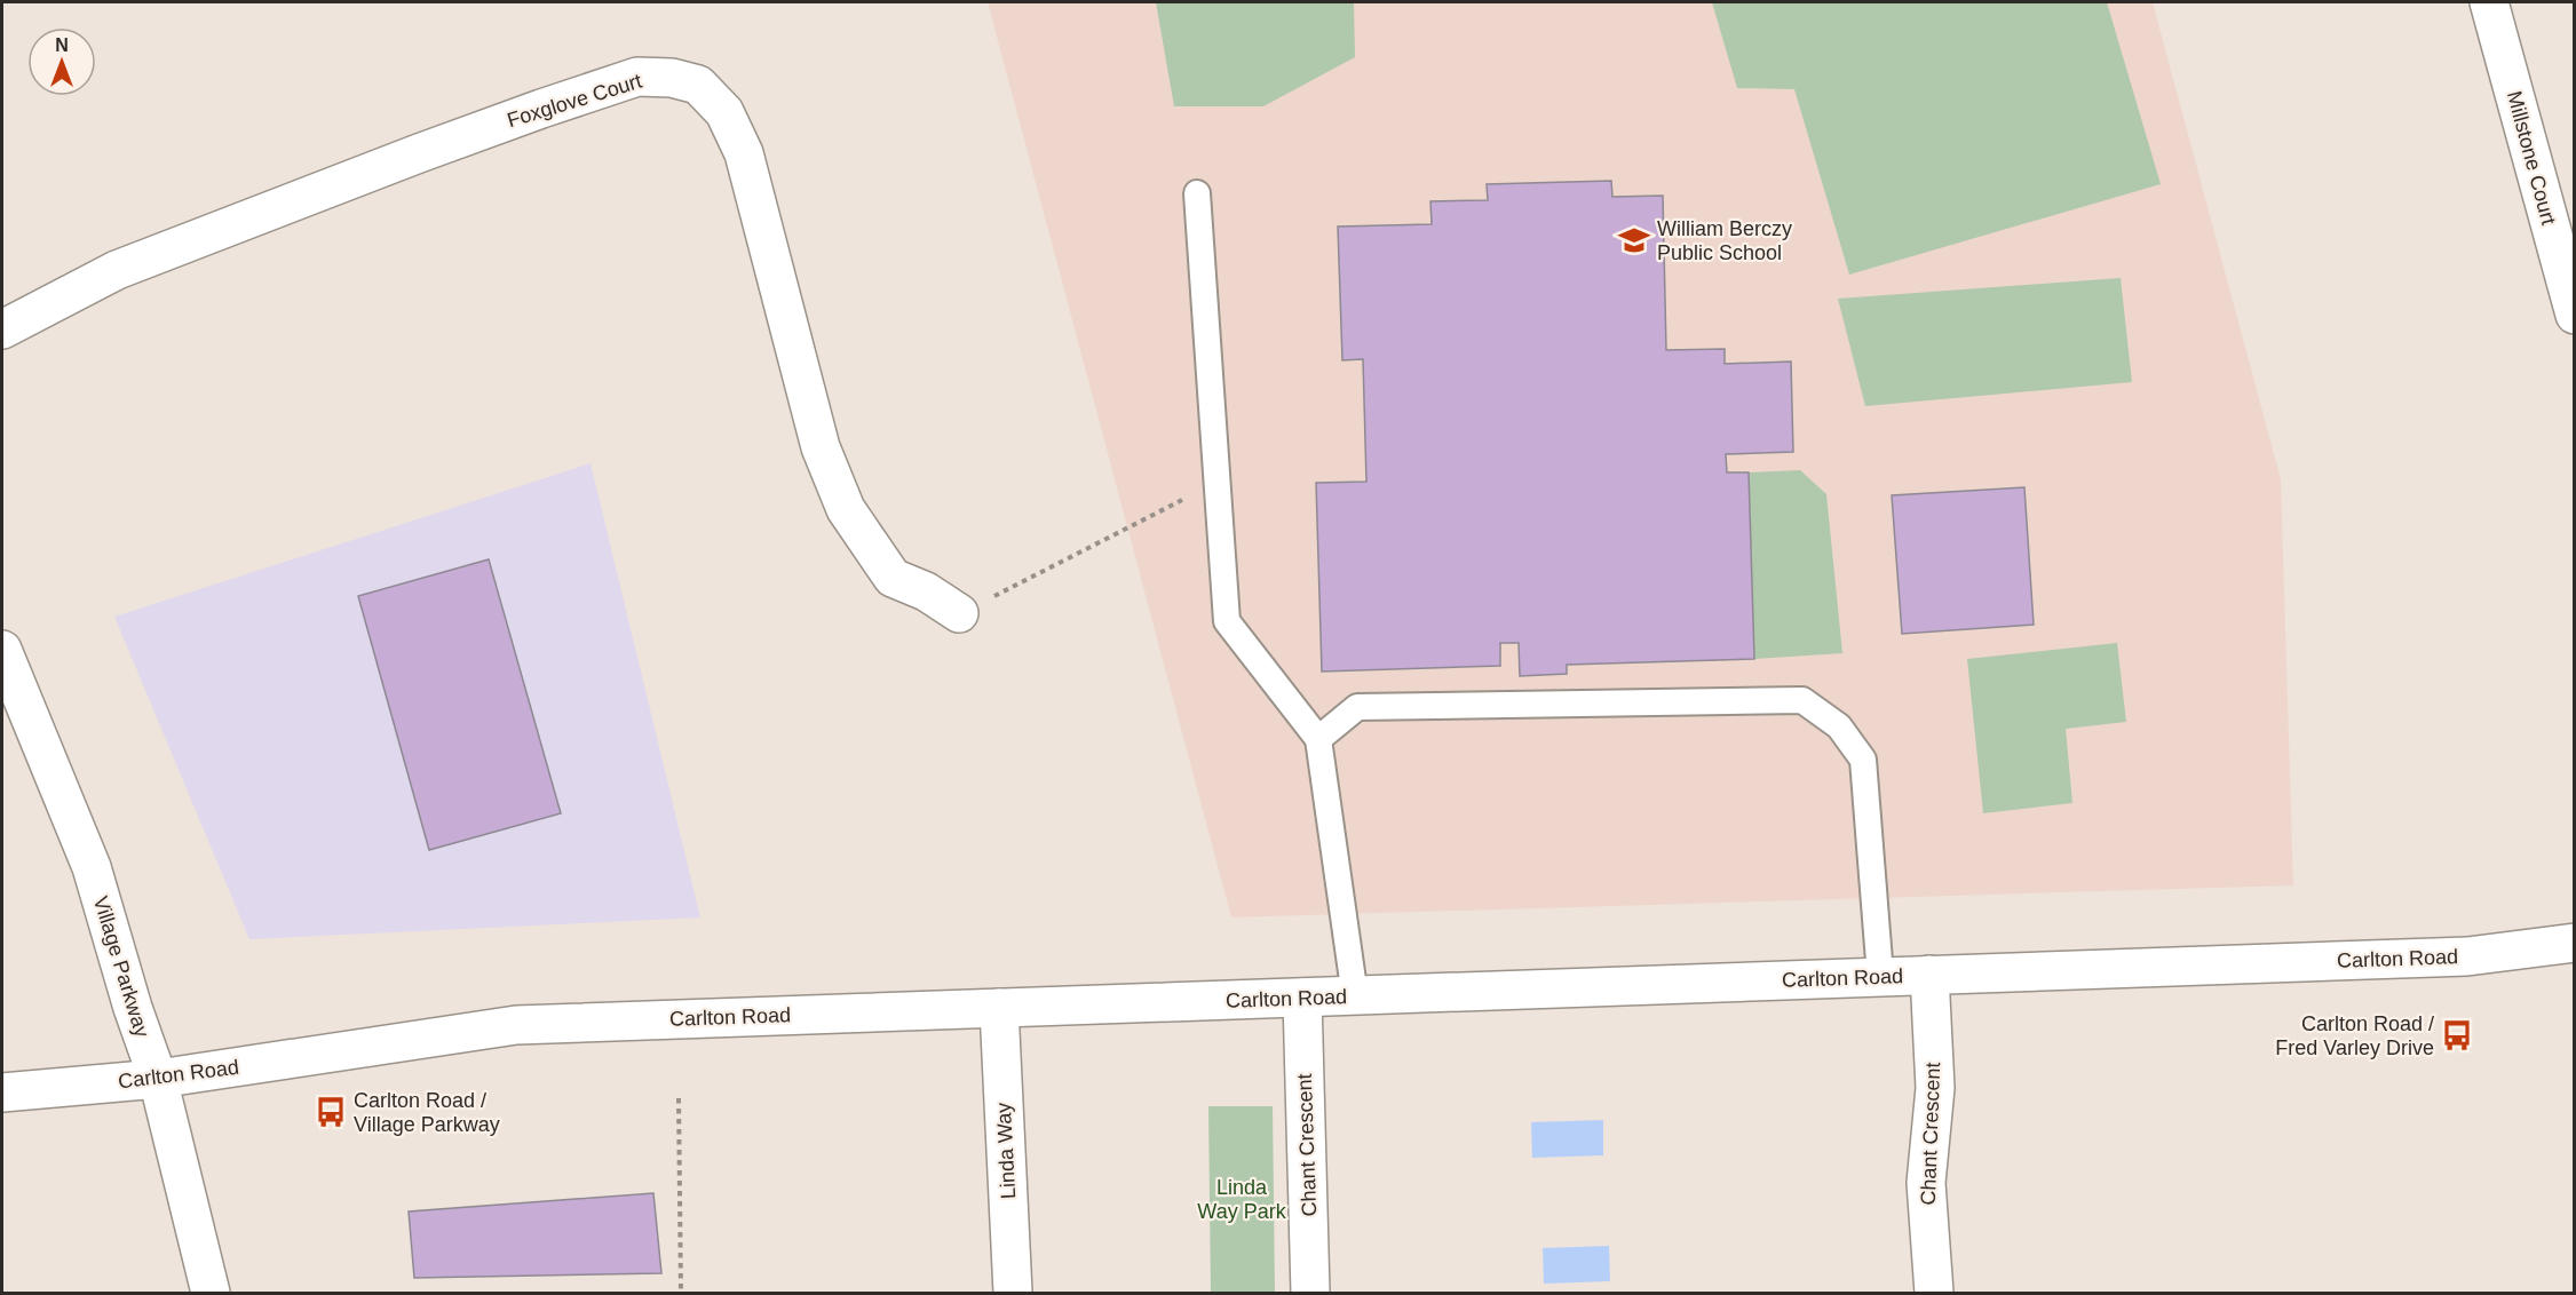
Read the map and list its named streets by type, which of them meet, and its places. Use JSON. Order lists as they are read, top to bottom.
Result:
{
  "streets": {
    "main road": [
      "Foxglove Court",
      "Millstone Court",
      "Carlton Road",
      "Village Parkway",
      "Chant Crescent",
      "Linda Way"
    ]
  },
  "crossings": [
    ["Carlton Road", "Village Parkway"],
    ["Carlton Road", "Chant Crescent"],
    ["Carlton Road", "Linda Way"]
  ],
  "parks": ["Linda Way Park"],
  "places": {
    "school or university": ["William Berczy Public School"],
    "bus stop": ["Carlton Road / Fred Varley Drive", "Carlton Road / Village Parkway"]
  },
  "north": "top"
}
